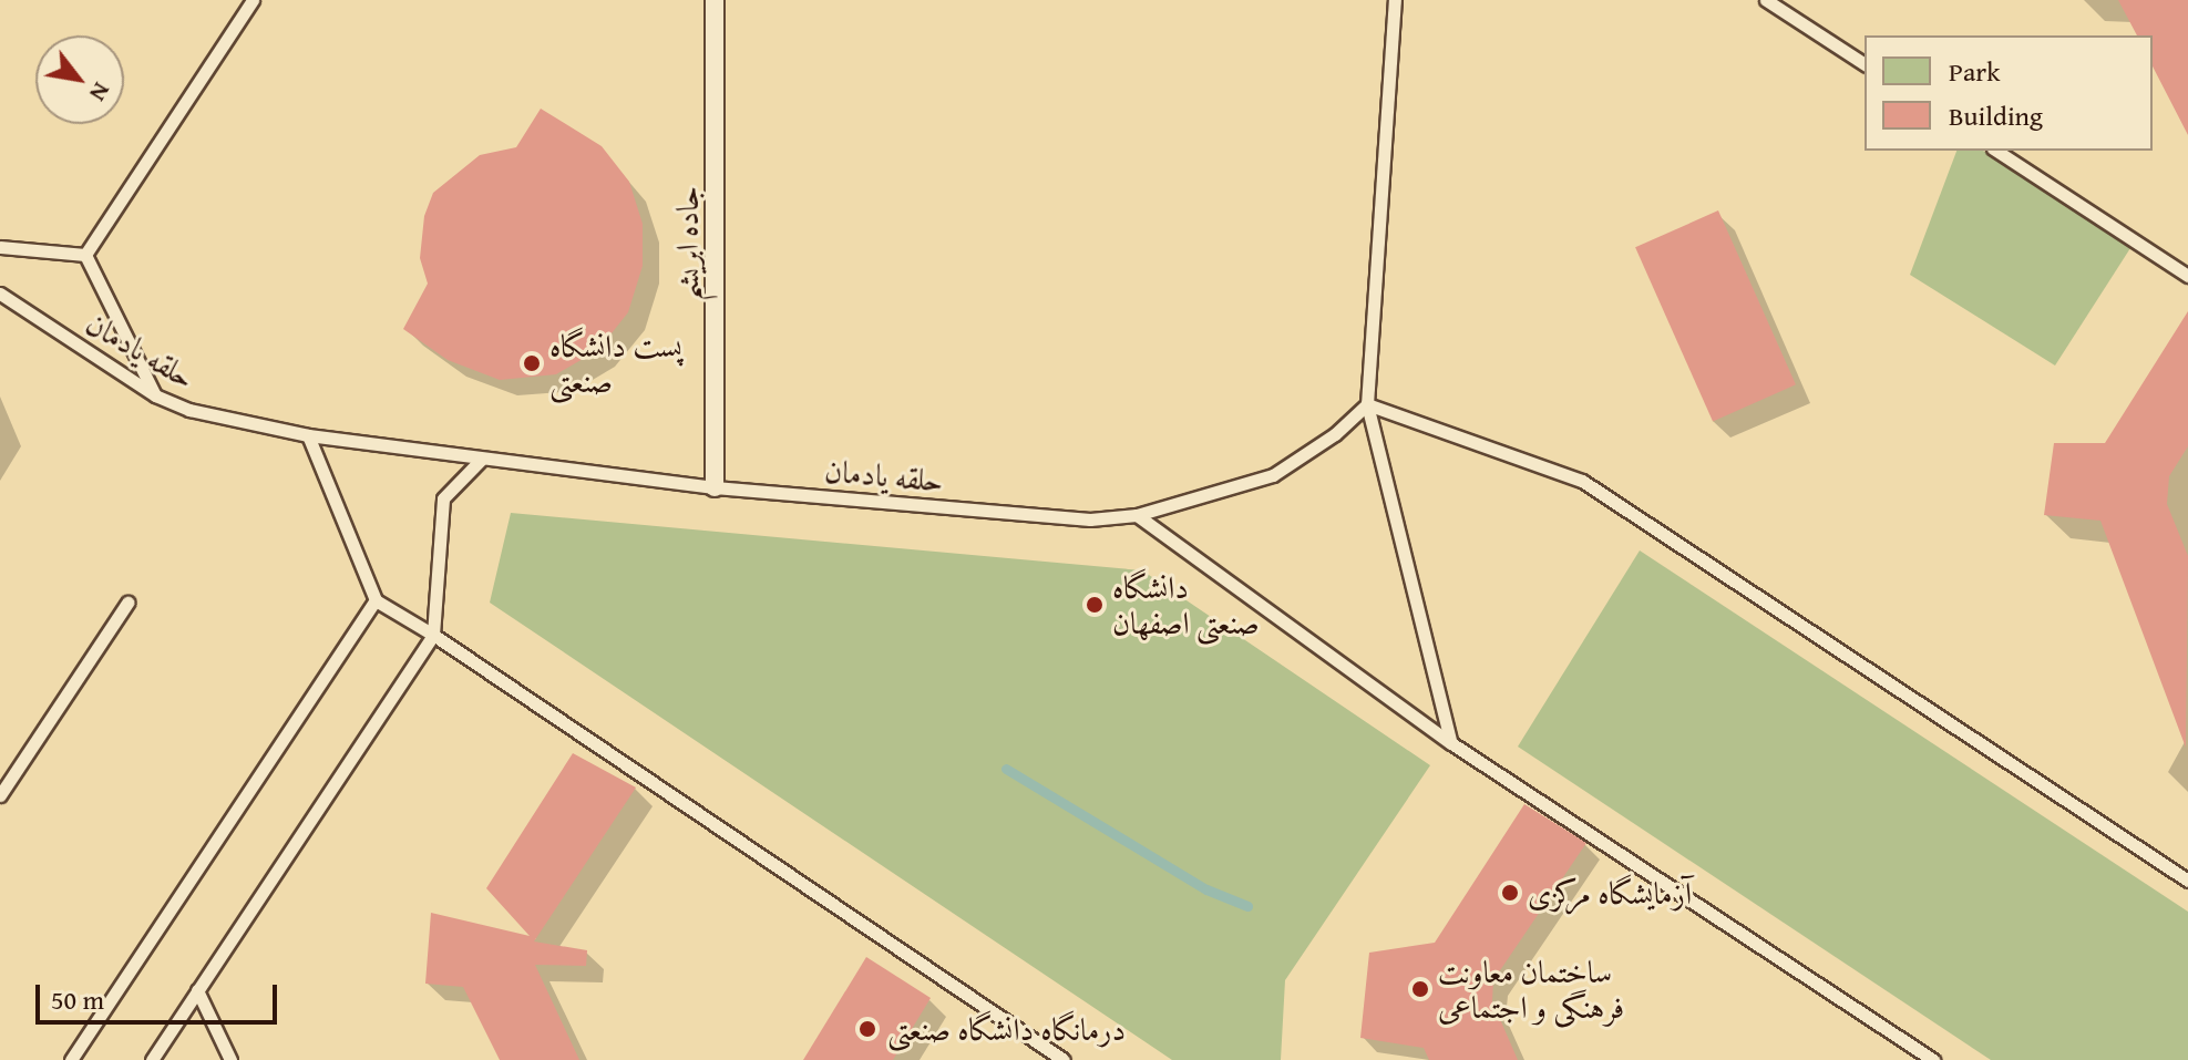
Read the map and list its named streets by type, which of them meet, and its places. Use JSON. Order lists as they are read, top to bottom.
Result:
{
  "streets": {
    "street": ["جاده ابریشم"],
    "lane": ["حلقه یادمان"]
  },
  "crossings": [
    ["جاده ابریشم", "حلقه یادمان"]
  ],
  "places": [
    "پست دانشگاه صنعتی",
    "دانشگاه صنعتی اصفهان",
    "آزمایشگاه مرکزی",
    "ساختمان معاونت فرهنگی و اجتماعی",
    "درمانگاه دانشگاه صنعتی"
  ],
  "legend": ["Park", "Building"],
  "scale_bar": "50 m",
  "north": "bottom right"
}
